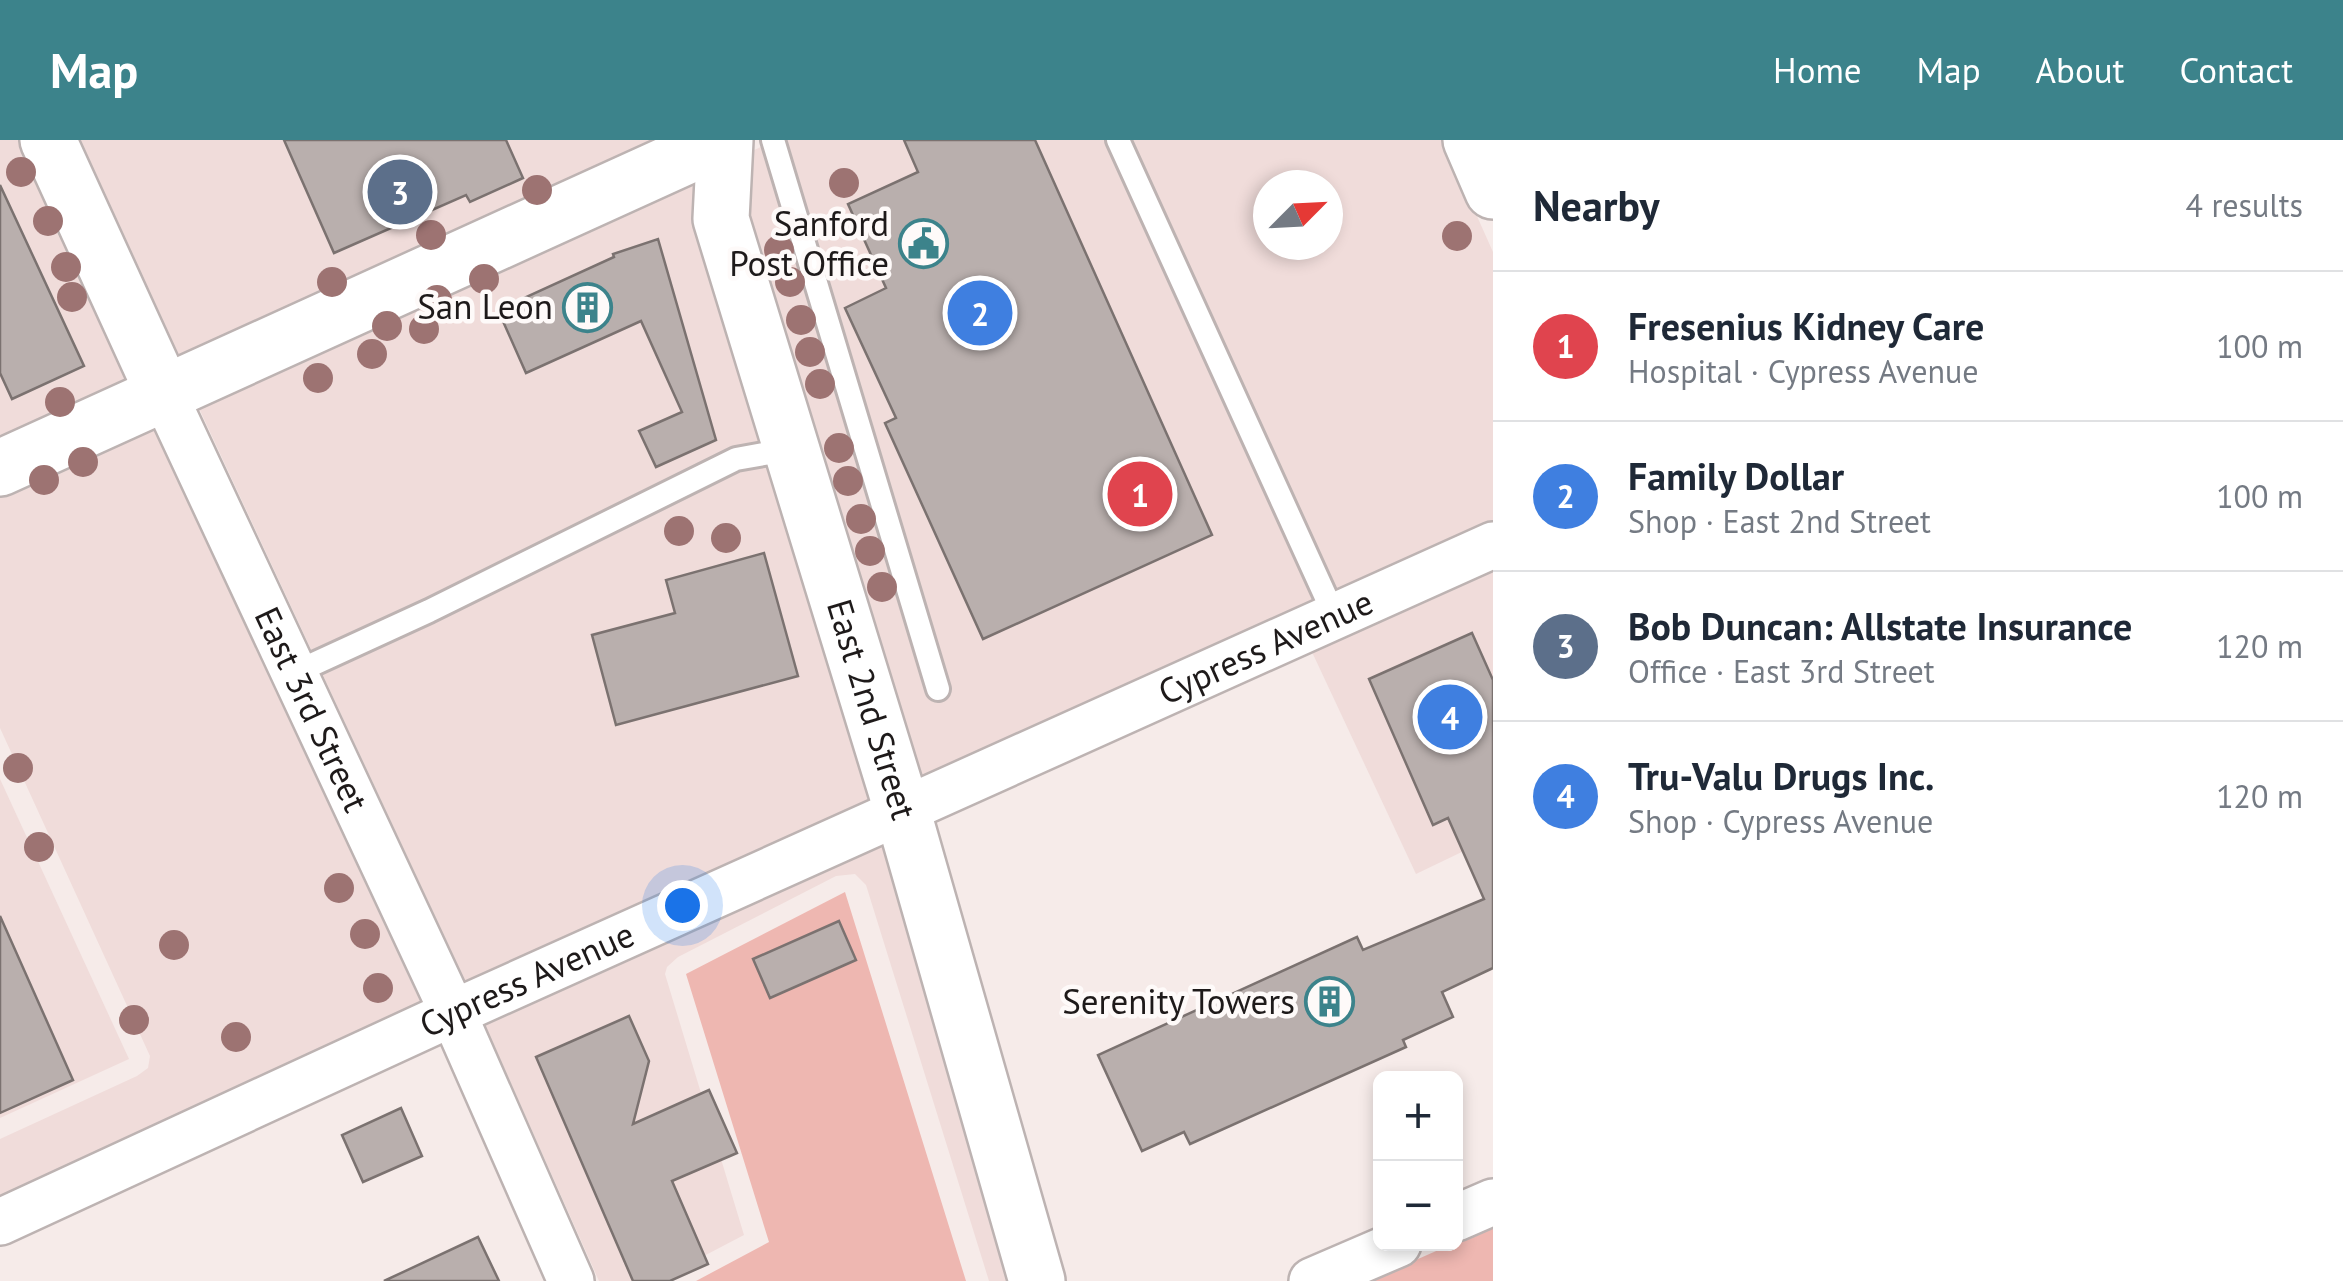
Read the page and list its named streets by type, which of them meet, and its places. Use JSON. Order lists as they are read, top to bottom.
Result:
{
  "streets": {
    "street": ["Cypress Avenue", "East 3rd Street", "East 2nd Street"]
  },
  "crossings": [
    ["Cypress Avenue", "East 3rd Street"],
    ["Cypress Avenue", "East 2nd Street"]
  ],
  "places": {
    "public building": ["Sanford Post Office"],
    "building": ["San Leon", "Serenity Towers"]
  },
  "north": "top right",
  "page": {
    "header": "Map",
    "nav": [
      "Home",
      "Map",
      "About",
      "Contact"
    ],
    "heading": ["Nearby", "4 results"],
    "pins": [
      "3",
      "2",
      "1",
      "4"
    ],
    "list": [
      {
        "mark": "1",
        "name": "Fresenius Kidney Care",
        "note": "Hospital · Cypress Avenue",
        "value": "100 m"
      },
      {
        "mark": "2",
        "name": "Family Dollar",
        "note": "Shop · East 2nd Street",
        "value": "100 m"
      },
      {
        "mark": "3",
        "name": "Bob Duncan: Allstate Insurance",
        "note": "Office · East 3rd Street",
        "value": "120 m"
      },
      {
        "mark": "4",
        "name": "Tru-Valu Drugs Inc.",
        "note": "Shop · Cypress Avenue",
        "value": "120 m"
      }
    ],
    "map_buttons": ["+", "−"]
  }
}
